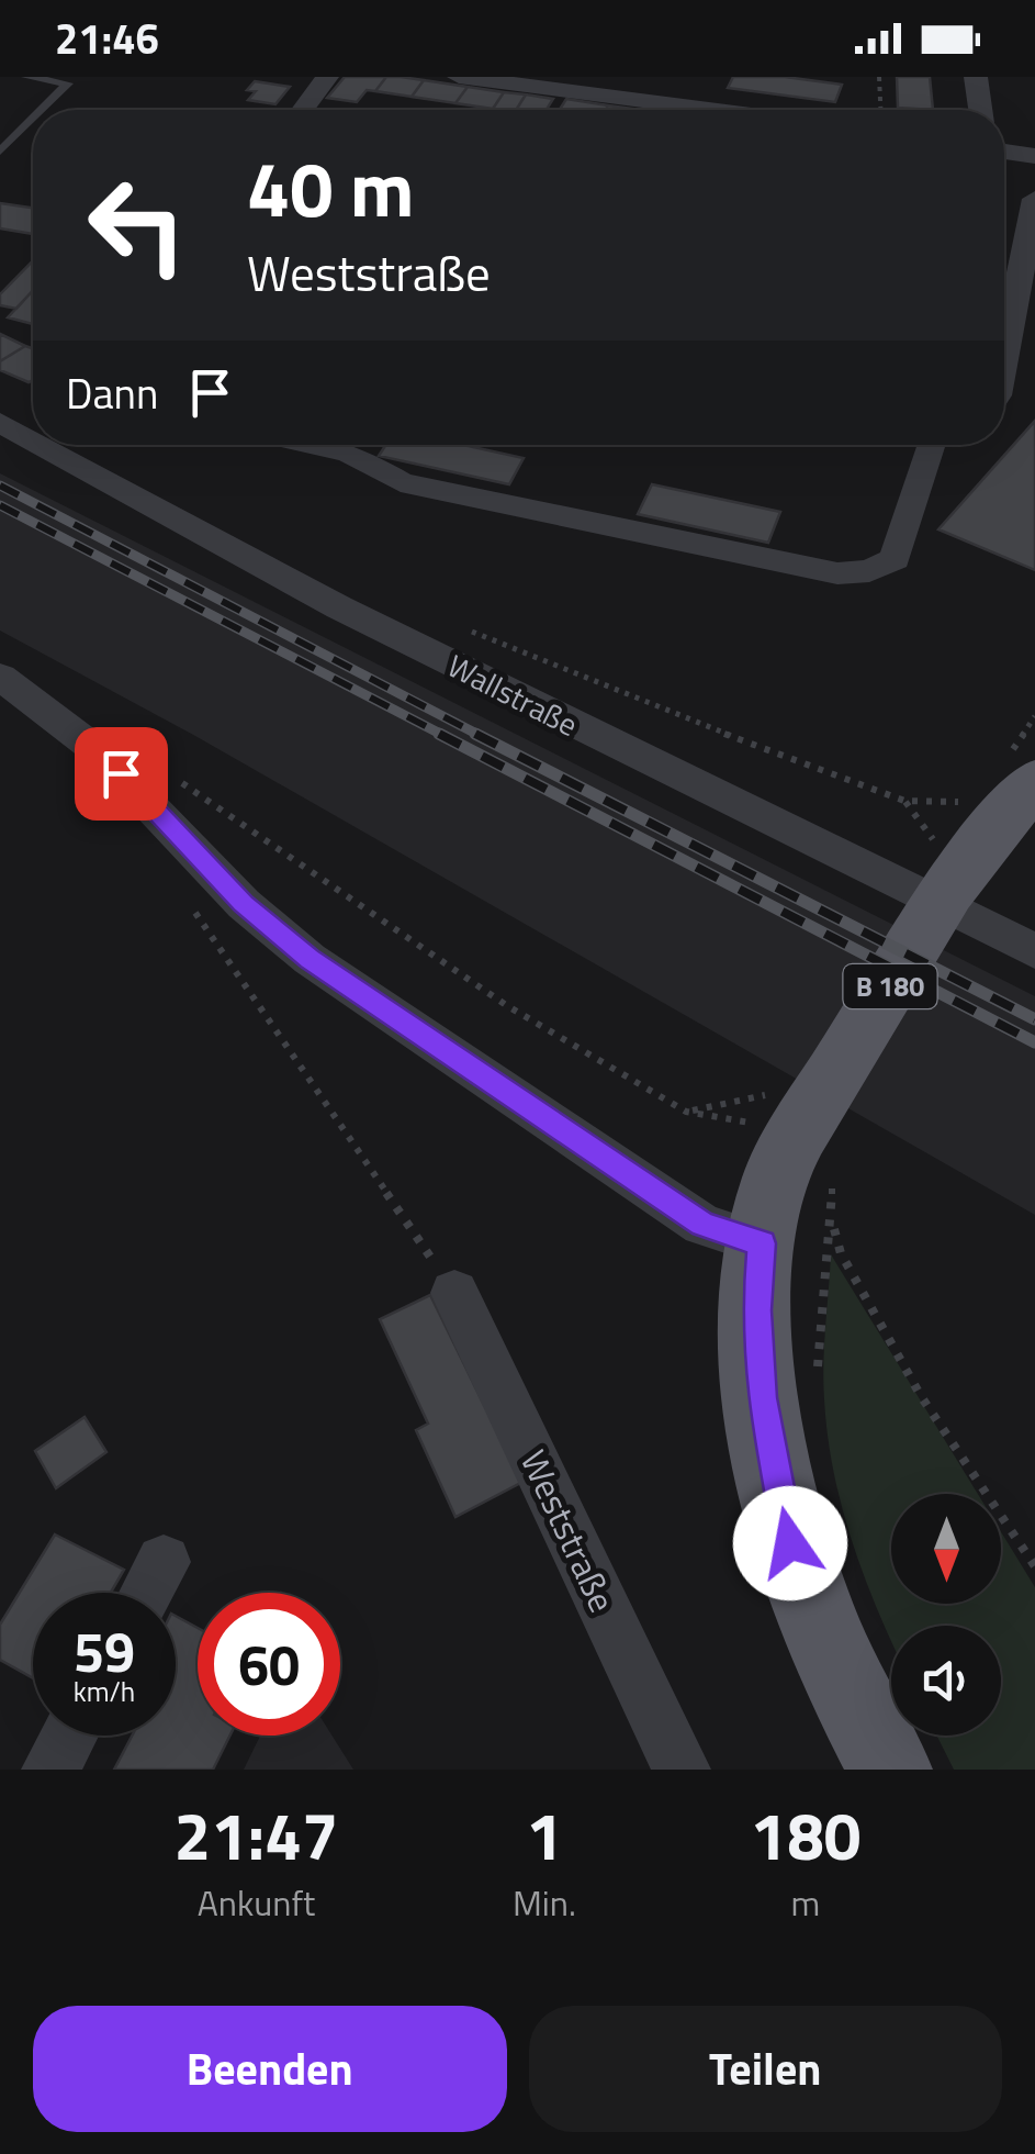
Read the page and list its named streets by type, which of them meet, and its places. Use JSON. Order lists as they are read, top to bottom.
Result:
{
  "streets": {
    "main road": ["B 180"],
    "street": ["Wallstraße", "Weststraße"]
  },
  "north": "bottom",
  "page": {
    "status": "21:46",
    "turn": ["40 m", "Weststraße"],
    "then": "Dann",
    "speed": "59 km/h",
    "limit": "60",
    "eta": [
      "21:47",
      "Ankunft",
      "1",
      "Min.",
      "180",
      "m"
    ],
    "buttons": ["Beenden", "Teilen"]
  }
}
